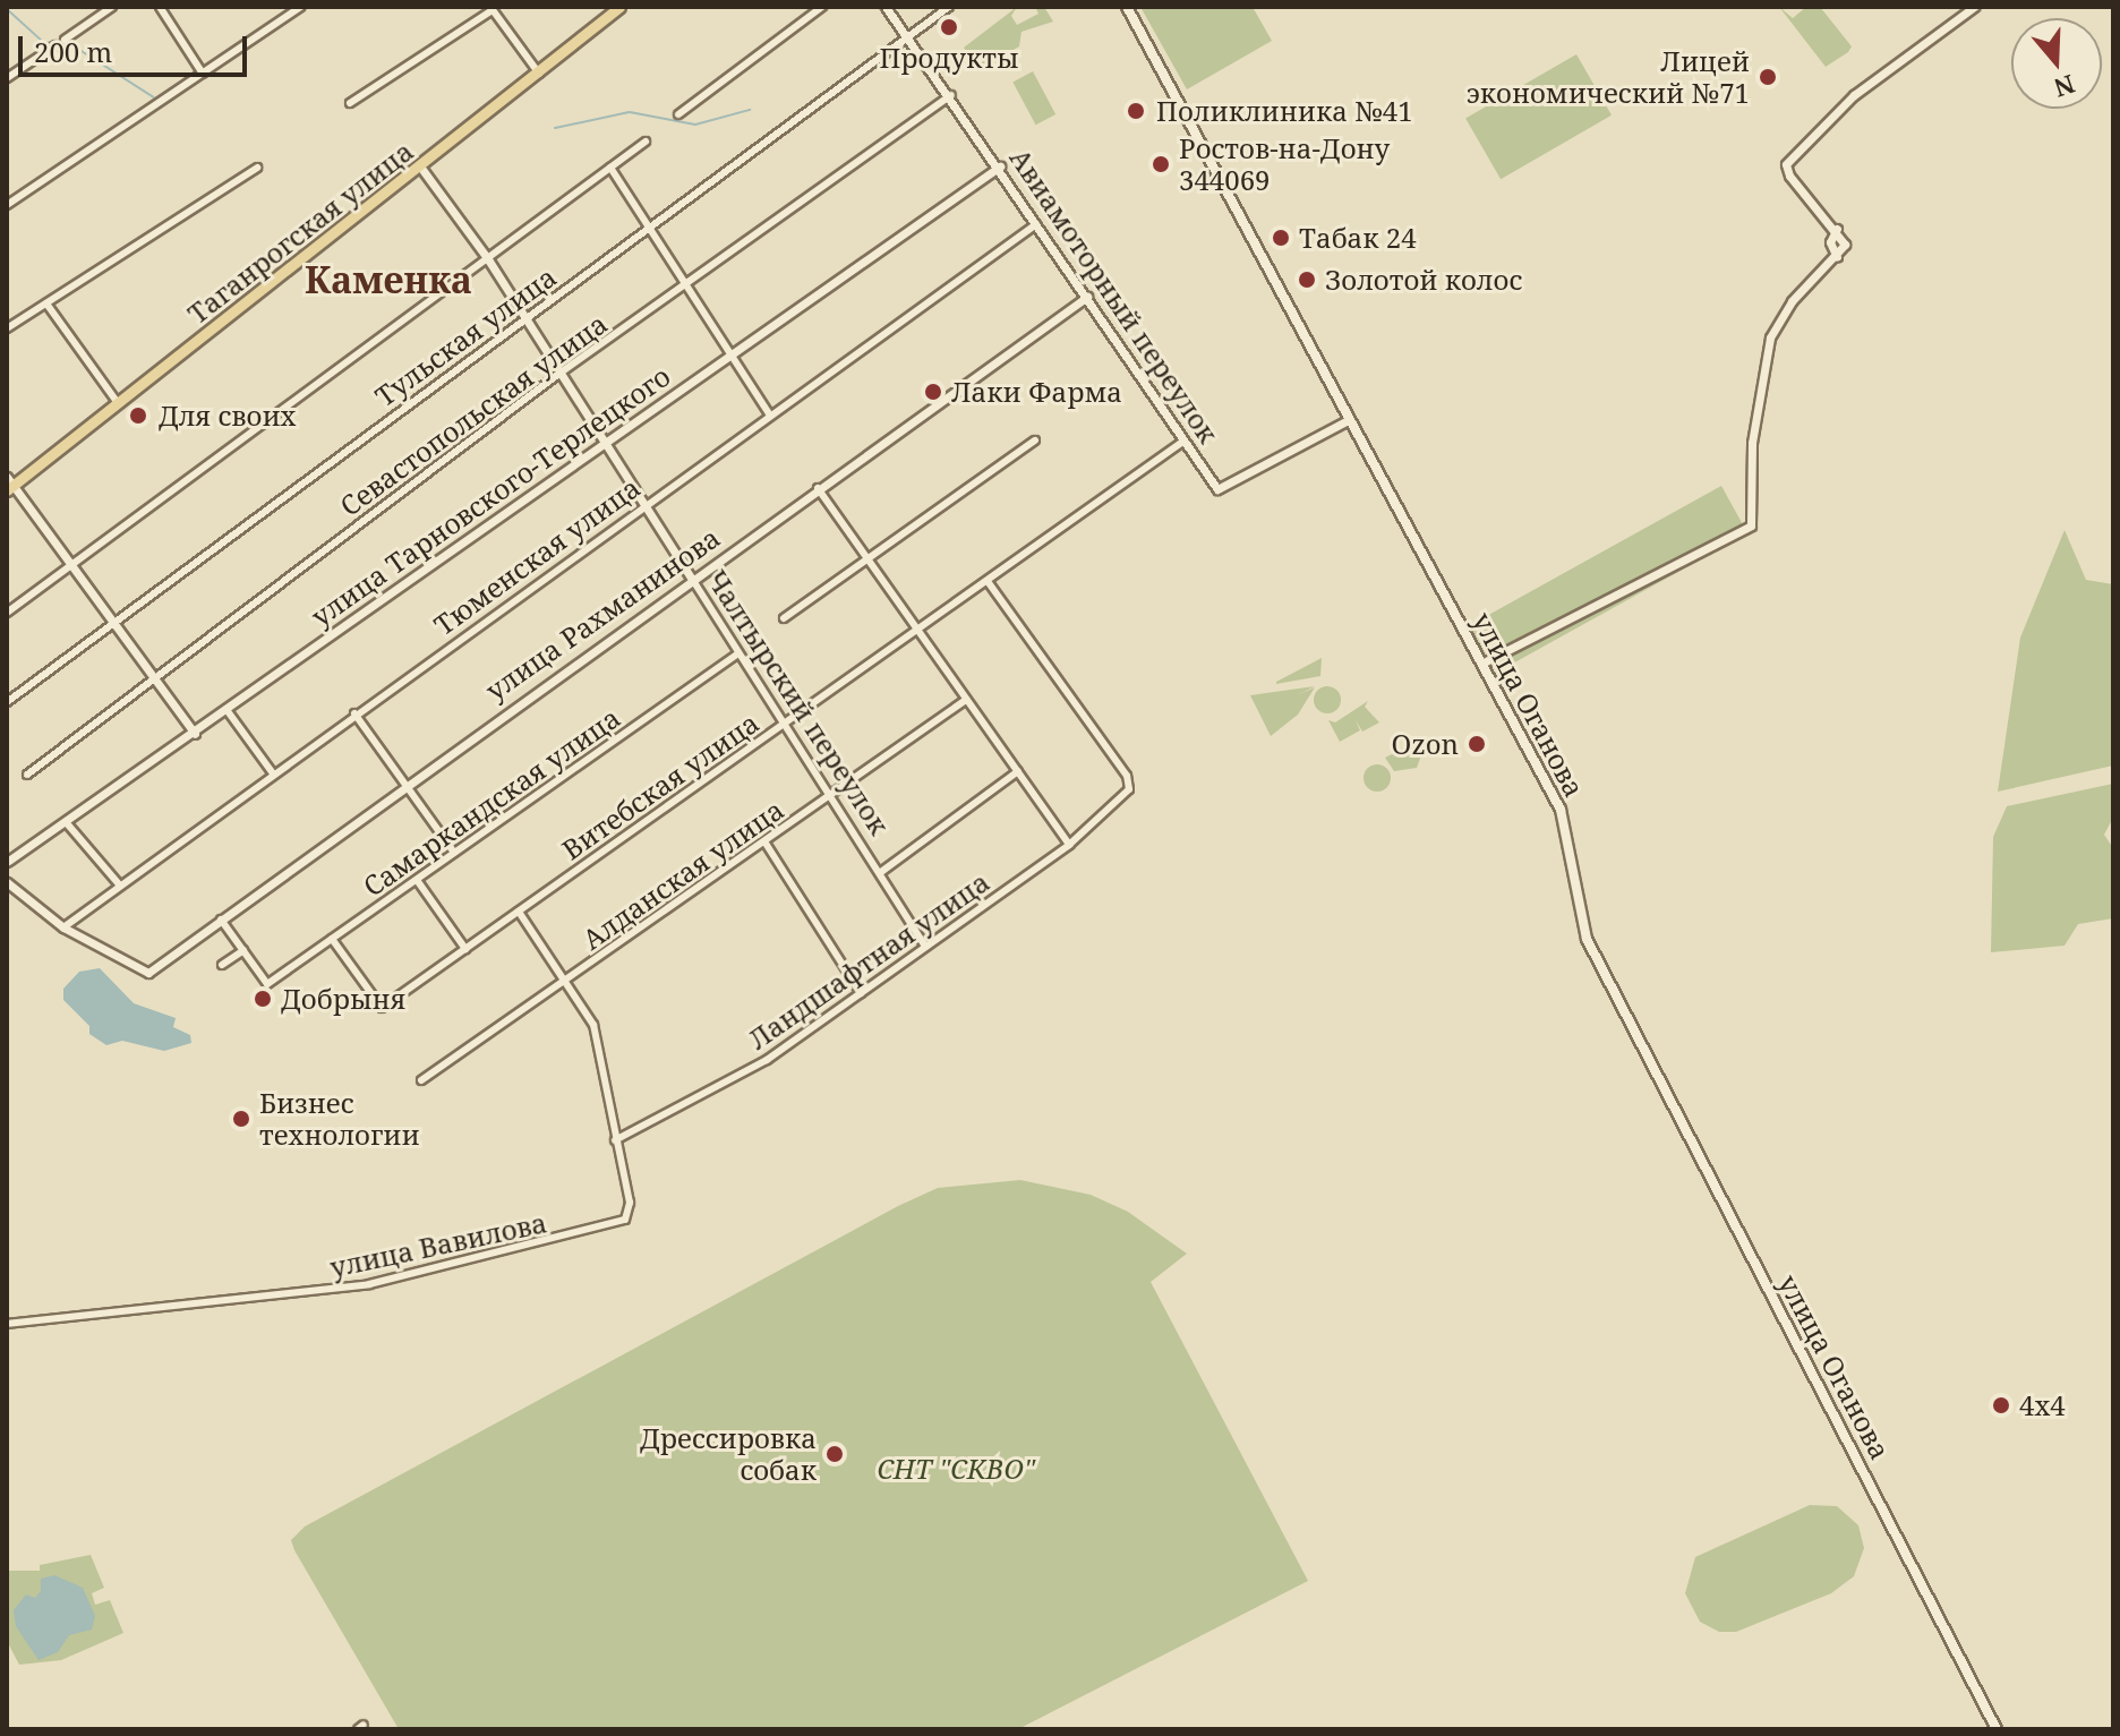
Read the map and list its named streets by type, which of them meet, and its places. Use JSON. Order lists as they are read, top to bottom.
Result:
{
  "streets": {
    "main road": ["Таганрогская улица", "улица Оганова"],
    "street": [
      "Авиамоторный переулок",
      "Тульская улица",
      "Севастопольская улица",
      "улица Тарновского-Терлецкого",
      "Тюменская улица",
      "улица Рахманинова",
      "Чалтырский переулок",
      "Витебская улица",
      "Самаркандская улица",
      "Алданская улица",
      "Ландшафтная улица",
      "улица Вавилова"
    ]
  },
  "crossings": [
    ["Таганрогская улица", "Чалтырский переулок"],
    ["Авиамоторный переулок", "Тульская улица"],
    ["Авиамоторный переулок", "Севастопольская улица"],
    ["Авиамоторный переулок", "улица Тарновского-Терлецкого"],
    ["Авиамоторный переулок", "Тюменская улица"],
    ["Авиамоторный переулок", "улица Рахманинова"],
    ["Авиамоторный переулок", "улица Оганова"],
    ["Авиамоторный переулок", "Витебская улица"],
    ["Тульская улица", "Чалтырский переулок"],
    ["Севастопольская улица", "Чалтырский переулок"],
    ["улица Тарновского-Терлецкого", "Чалтырский переулок"],
    ["Тюменская улица", "улица Рахманинова"],
    ["Тюменская улица", "Чалтырский переулок"],
    ["улица Рахманинова", "Чалтырский переулок"],
    ["Чалтырский переулок", "Витебская улица"],
    ["Чалтырский переулок", "Самаркандская улица"],
    ["Чалтырский переулок", "Алданская улица"],
    ["Чалтырский переулок", "Ландшафтная улица"],
    ["Витебская улица", "Самаркандская улица"],
    ["Витебская улица", "Ландшафтная улица"],
    ["Витебская улица", "улица Вавилова"],
    ["Алданская улица", "улица Вавилова"],
    ["Ландшафтная улица", "улица Вавилова"]
  ],
  "districts": ["Каменка"],
  "parks": ["СНТ \"СКВО\""],
  "places": [
    "Продукты",
    "Лицей экономический №71",
    "Поликлиника №41",
    "Ростов-на-Дону 344069",
    "Табак 24",
    "Золотой колос",
    "Лаки Фарма",
    "Для своих",
    "Ozon",
    "Добрыня",
    "Бизнес технологии",
    "4х4",
    "Дрессировка собак"
  ],
  "scale_bar": "200 m",
  "north": "bottom"
}
